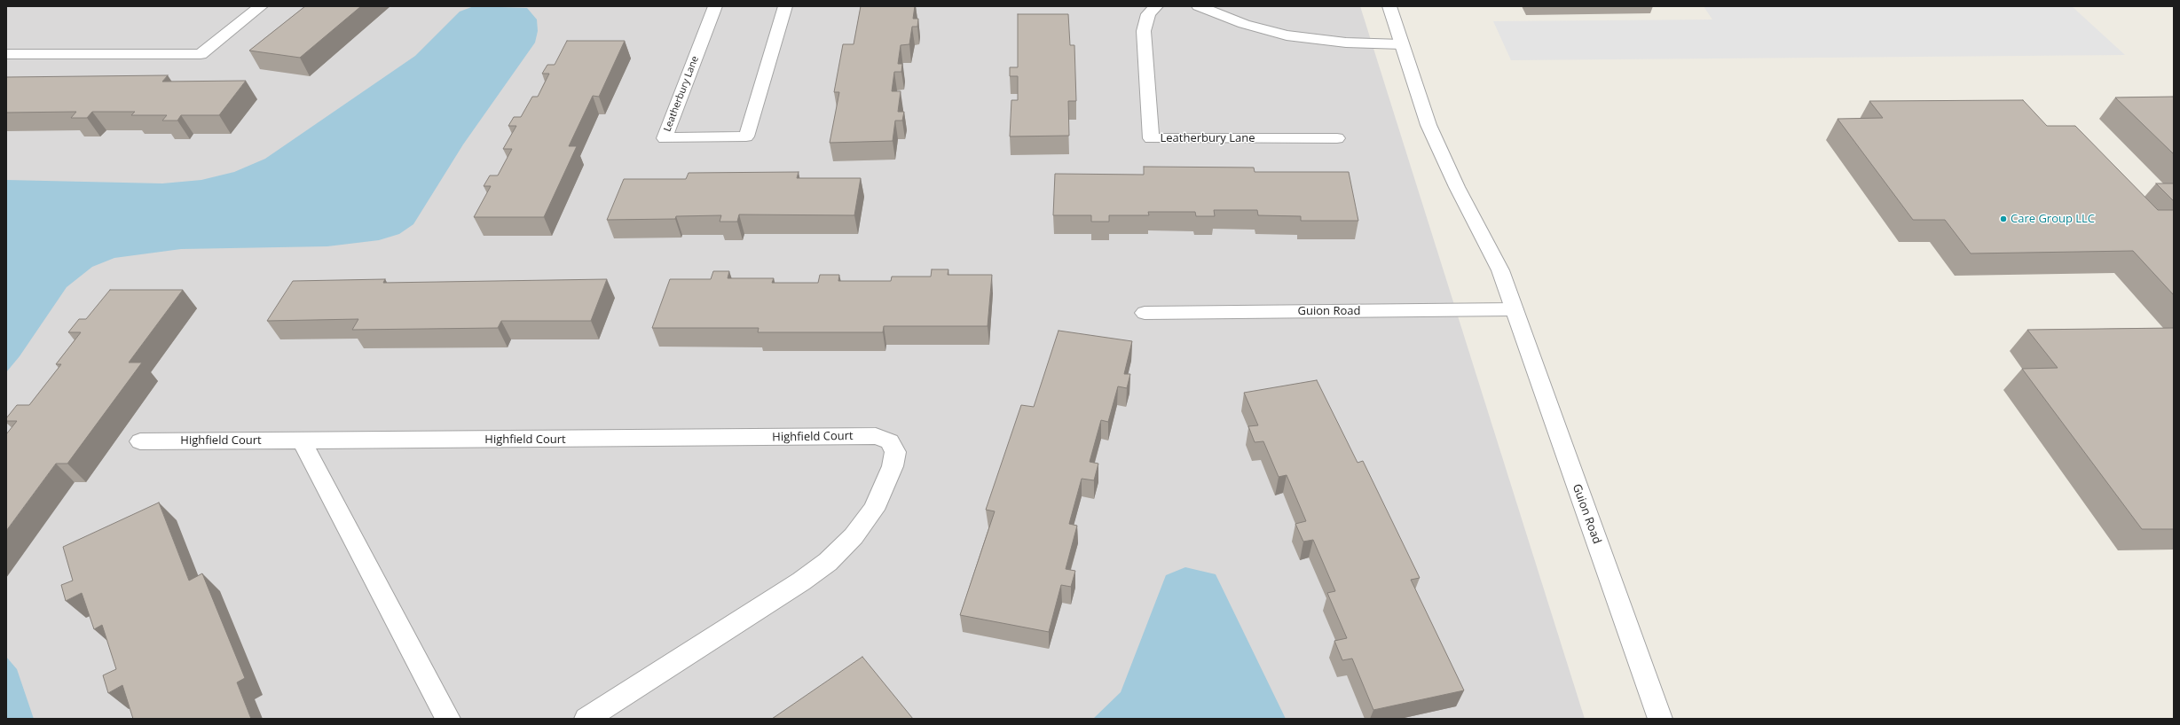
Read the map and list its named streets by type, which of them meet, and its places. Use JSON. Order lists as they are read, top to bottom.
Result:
{
  "streets": {
    "street": ["Leatherbury Lane", "Guion Road", "Highfield Court"]
  },
  "places": ["Care Group LLC"]
}
